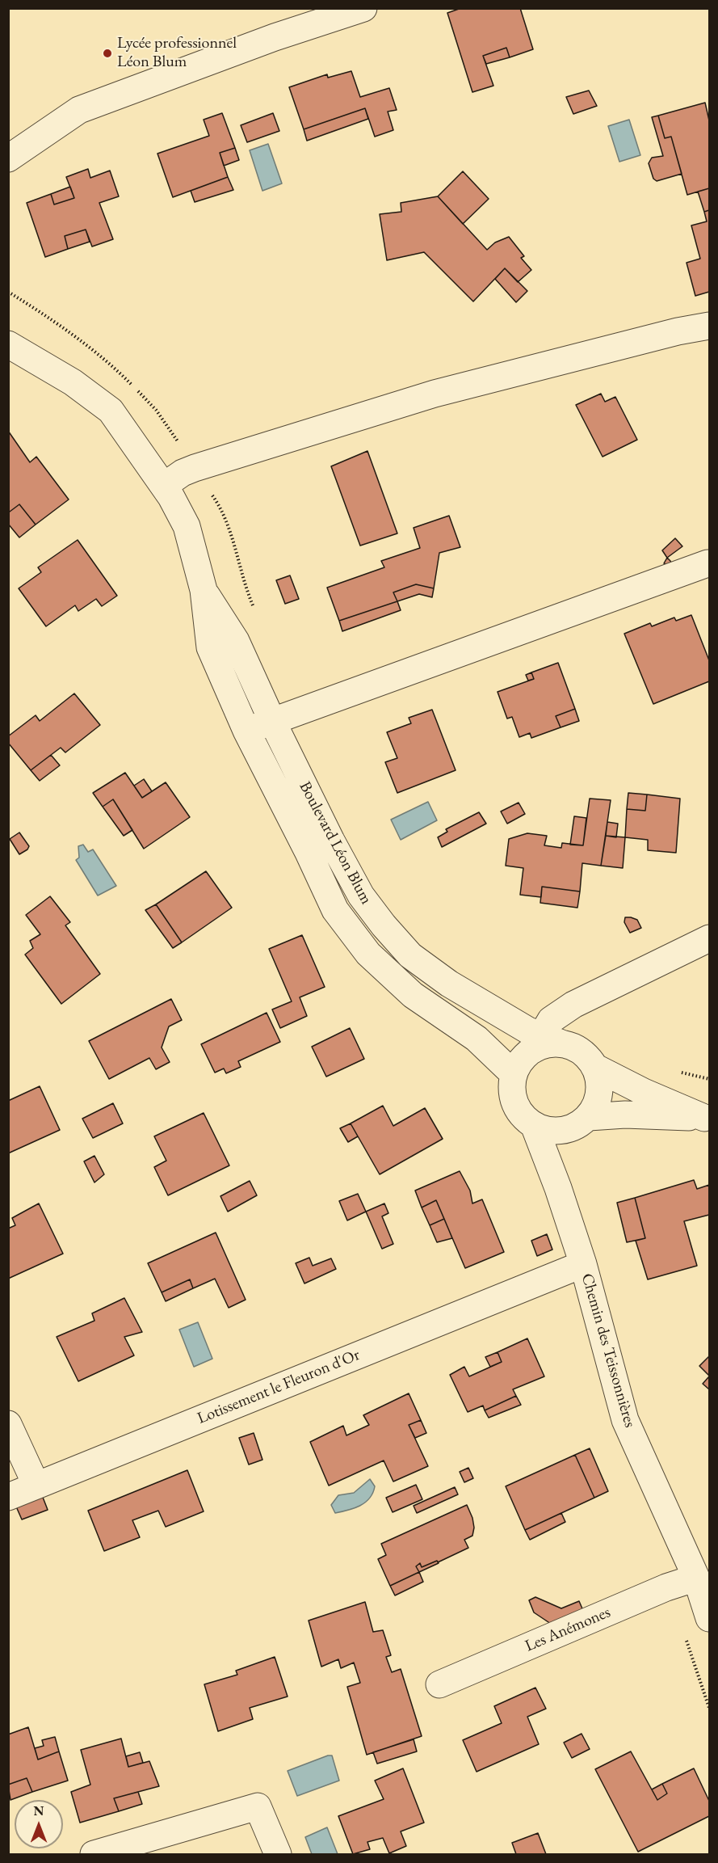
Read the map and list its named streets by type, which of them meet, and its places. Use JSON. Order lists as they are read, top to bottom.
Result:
{
  "streets": {
    "street": [
      "Boulevard Léon Blum",
      "Chemin des Teissonnières",
      "Lotissement le Fleuron d'Or",
      "Les Anémones"
    ]
  },
  "crossings": [
    ["Boulevard Léon Blum", "Chemin des Teissonnières"],
    ["Chemin des Teissonnières", "Lotissement le Fleuron d'Or"],
    ["Chemin des Teissonnières", "Les Anémones"]
  ],
  "places": ["Lycée professionnel Léon Blum"],
  "north": "top"
}
